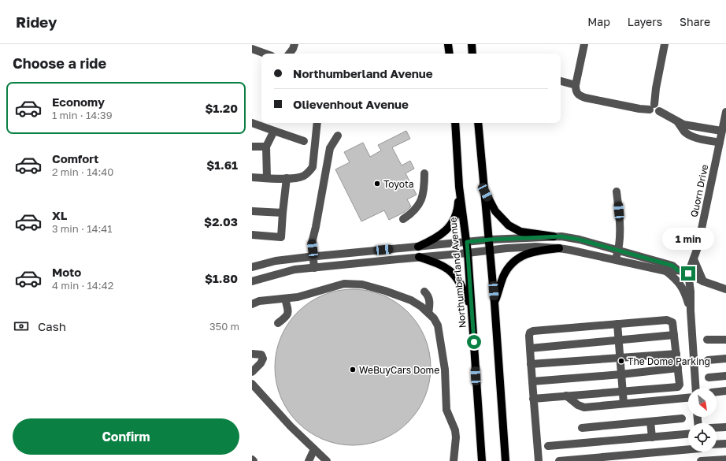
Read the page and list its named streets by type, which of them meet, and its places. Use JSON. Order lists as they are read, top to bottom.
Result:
{
  "streets": {
    "main road": ["Northumberland Avenue"],
    "street": ["Quorn Drive"]
  },
  "places": ["Toyota", "The Dome Parking", "WeBuyCars Dome"],
  "north": "bottom right",
  "page": {
    "header": "Ridey",
    "nav": ["Map", "Layers", "Share"],
    "heading": "Choose a ride",
    "banner": ["Northumberland Avenue", "Olievenhout Avenue"],
    "list": [
      {
        "name": "Economy",
        "note": "1 min · 14:39",
        "value": "$1.20"
      },
      {
        "name": "Comfort",
        "note": "2 min · 14:40",
        "value": "$1.61"
      },
      {
        "name": "XL",
        "note": "3 min · 14:41",
        "value": "$2.03"
      },
      {
        "name": "Moto",
        "note": "4 min · 14:42",
        "value": "$1.80"
      }
    ],
    "bubble": "1 min",
    "pay": ["Cash", "350 m"],
    "buttons": "Confirm"
  }
}
